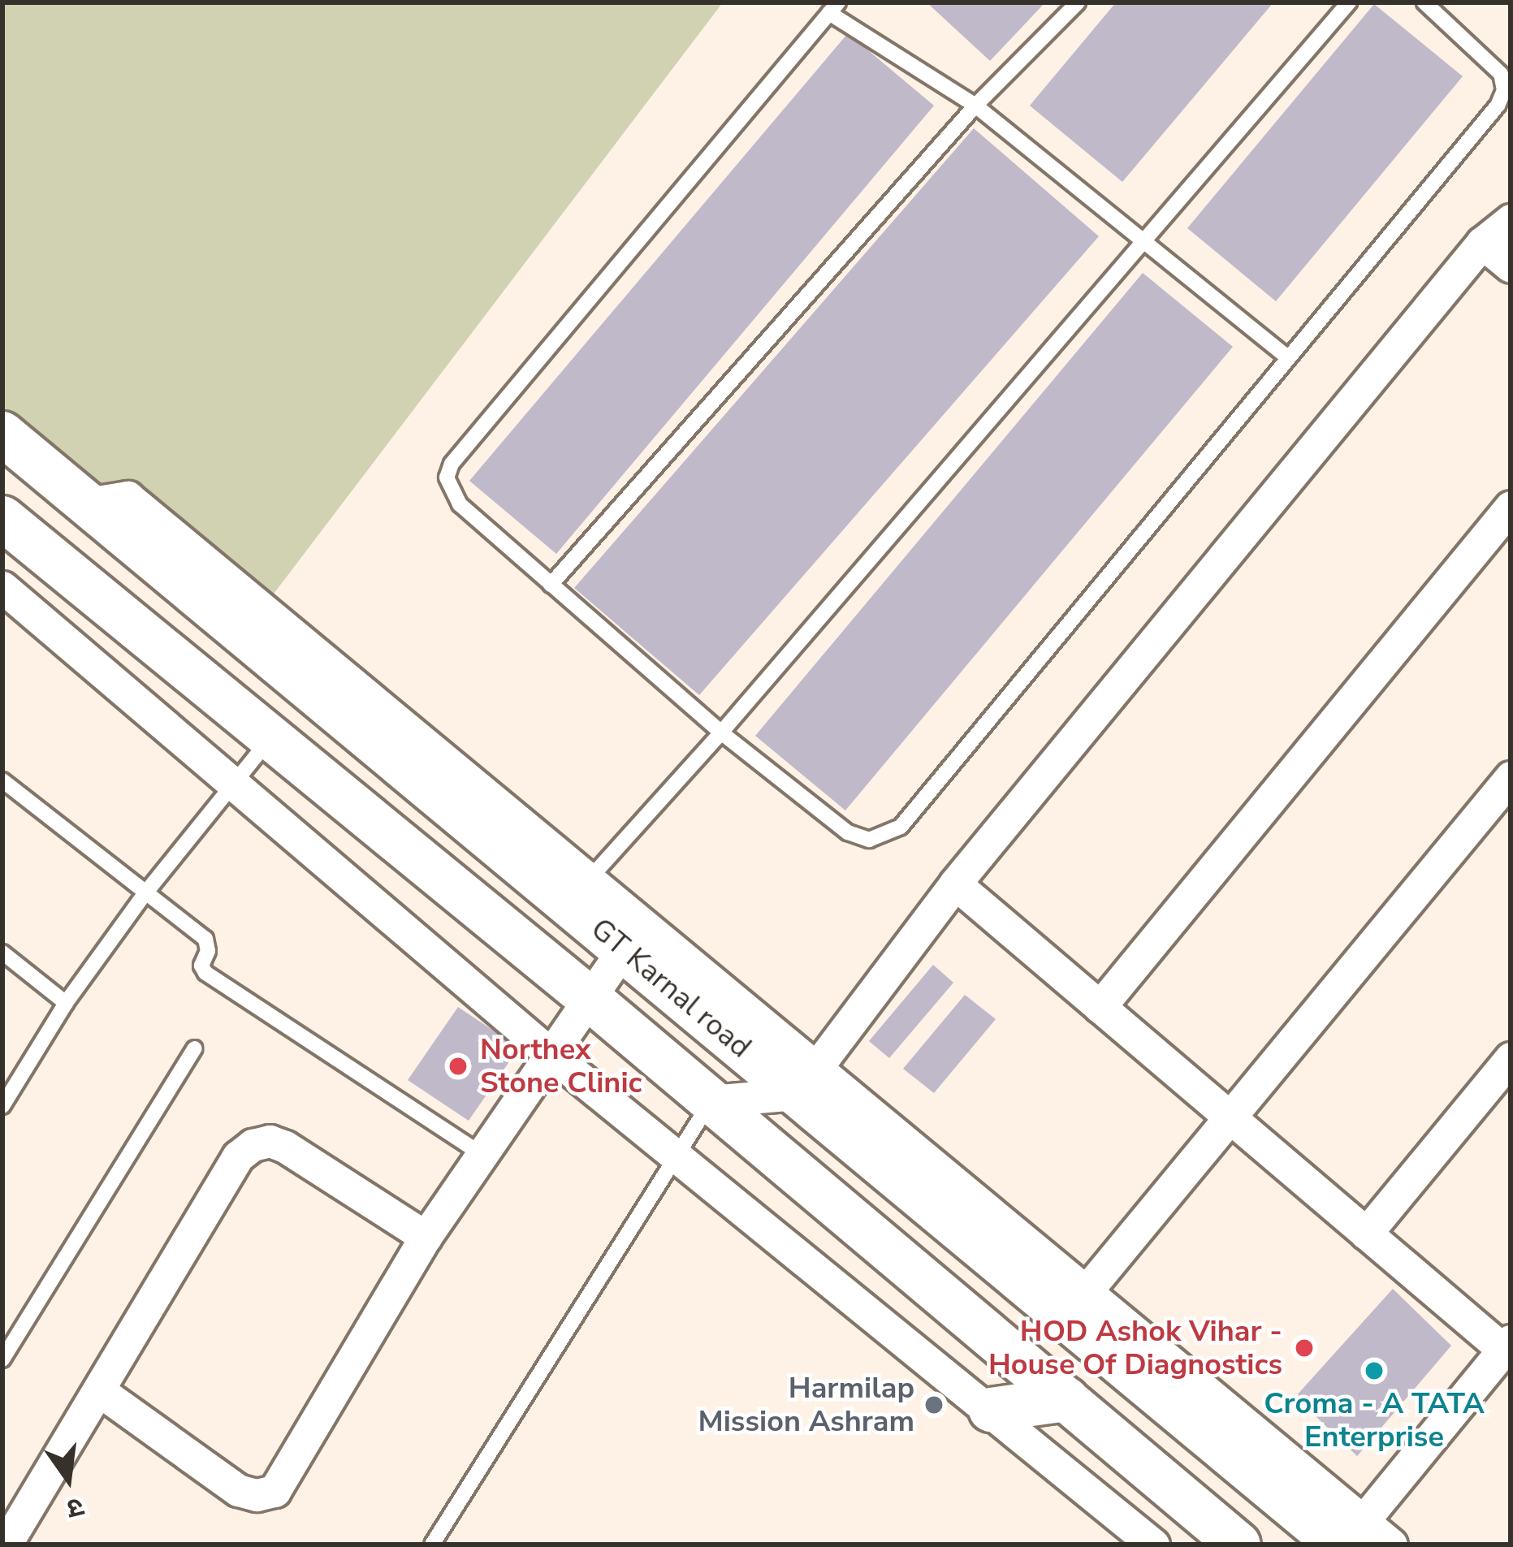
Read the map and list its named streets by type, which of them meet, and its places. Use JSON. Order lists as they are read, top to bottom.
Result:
{
  "streets": {
    "main road": ["GT Karnal road"]
  },
  "places": [
    "Northex Stone Clinic",
    "HOD Ashok Vihar - House Of Diagnostics",
    "Croma - A TATA Enterprise",
    "Harmilap Mission Ashram"
  ],
  "north": "bottom"
}
